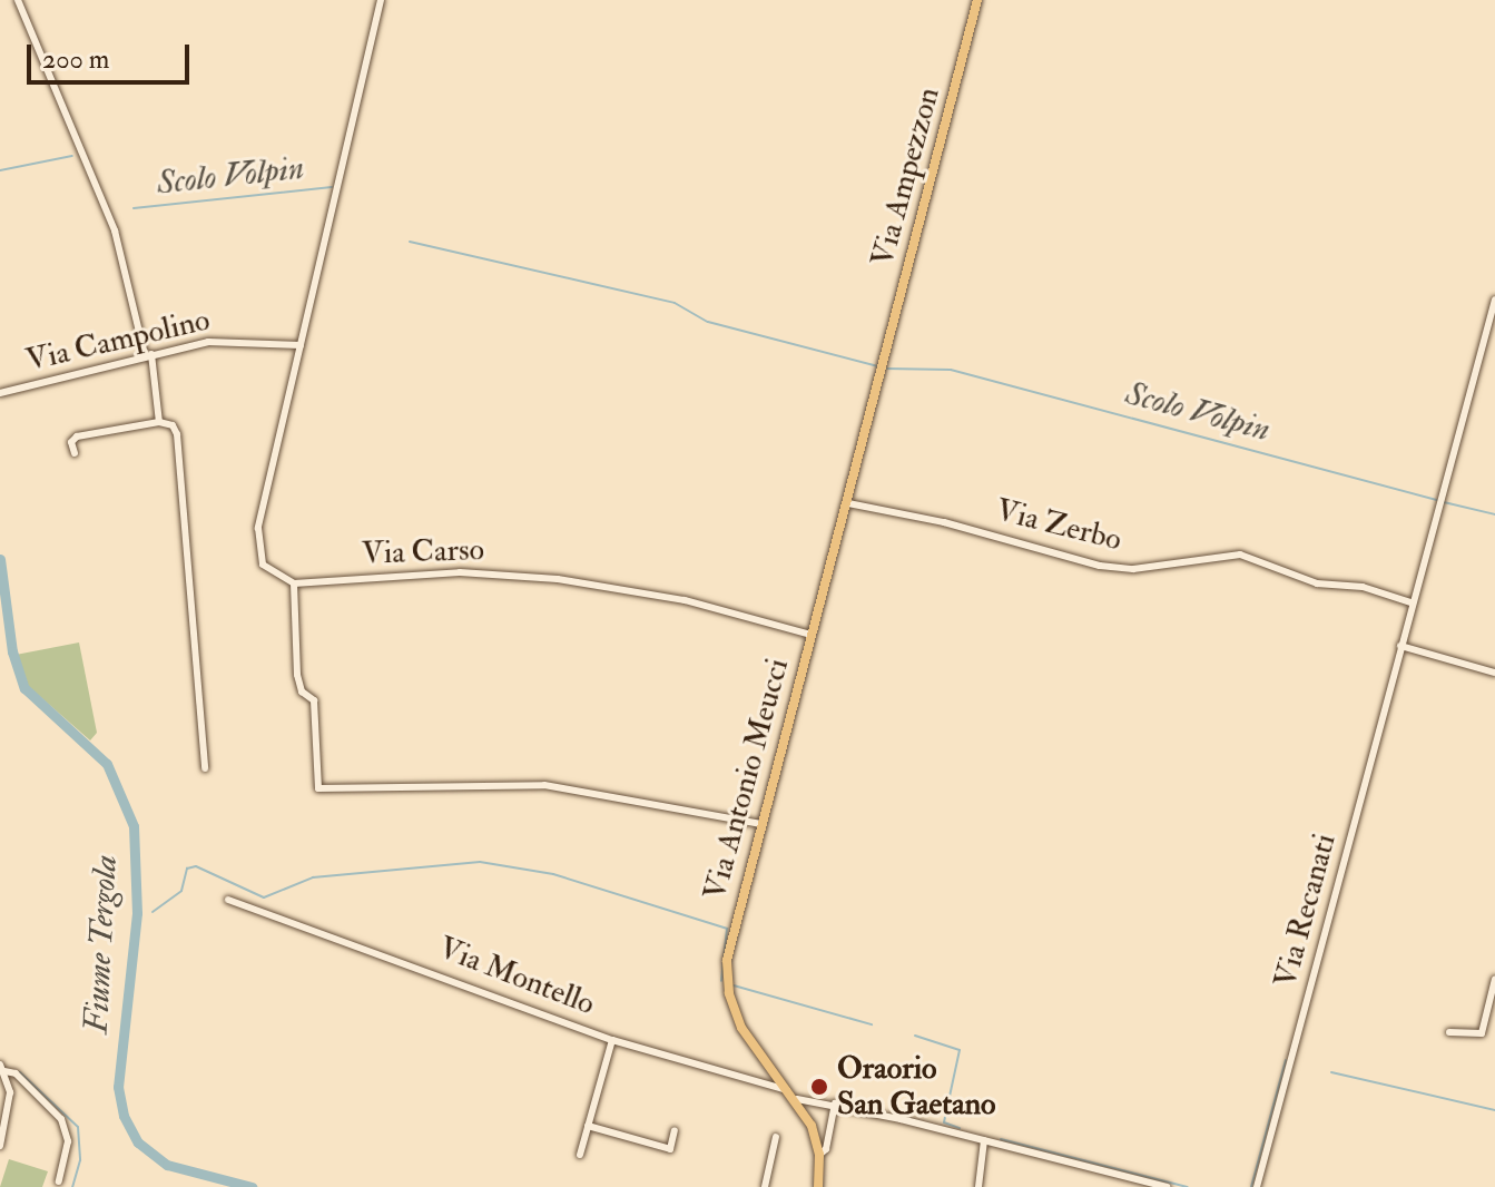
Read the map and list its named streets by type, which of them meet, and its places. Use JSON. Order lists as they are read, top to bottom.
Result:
{
  "streets": {
    "main road": ["Via Ampezzon", "Via Antonio Meucci"],
    "street": [
      "Via Campolino",
      "Via Zerbo",
      "Via Carso",
      "Via Recanati",
      "Via Montello"
    ]
  },
  "crossings": [
    ["Via Ampezzon", "Via Antonio Meucci"],
    ["Via Zerbo", "Via Antonio Meucci"],
    ["Via Zerbo", "Via Recanati"],
    ["Via Carso", "Via Antonio Meucci"],
    ["Via Antonio Meucci", "Via Montello"]
  ],
  "water": ["Scolo Volpin", "Fiume Tergola"],
  "places": ["Oraorio San Gaetano"],
  "scale_bar": "200 m"
}
